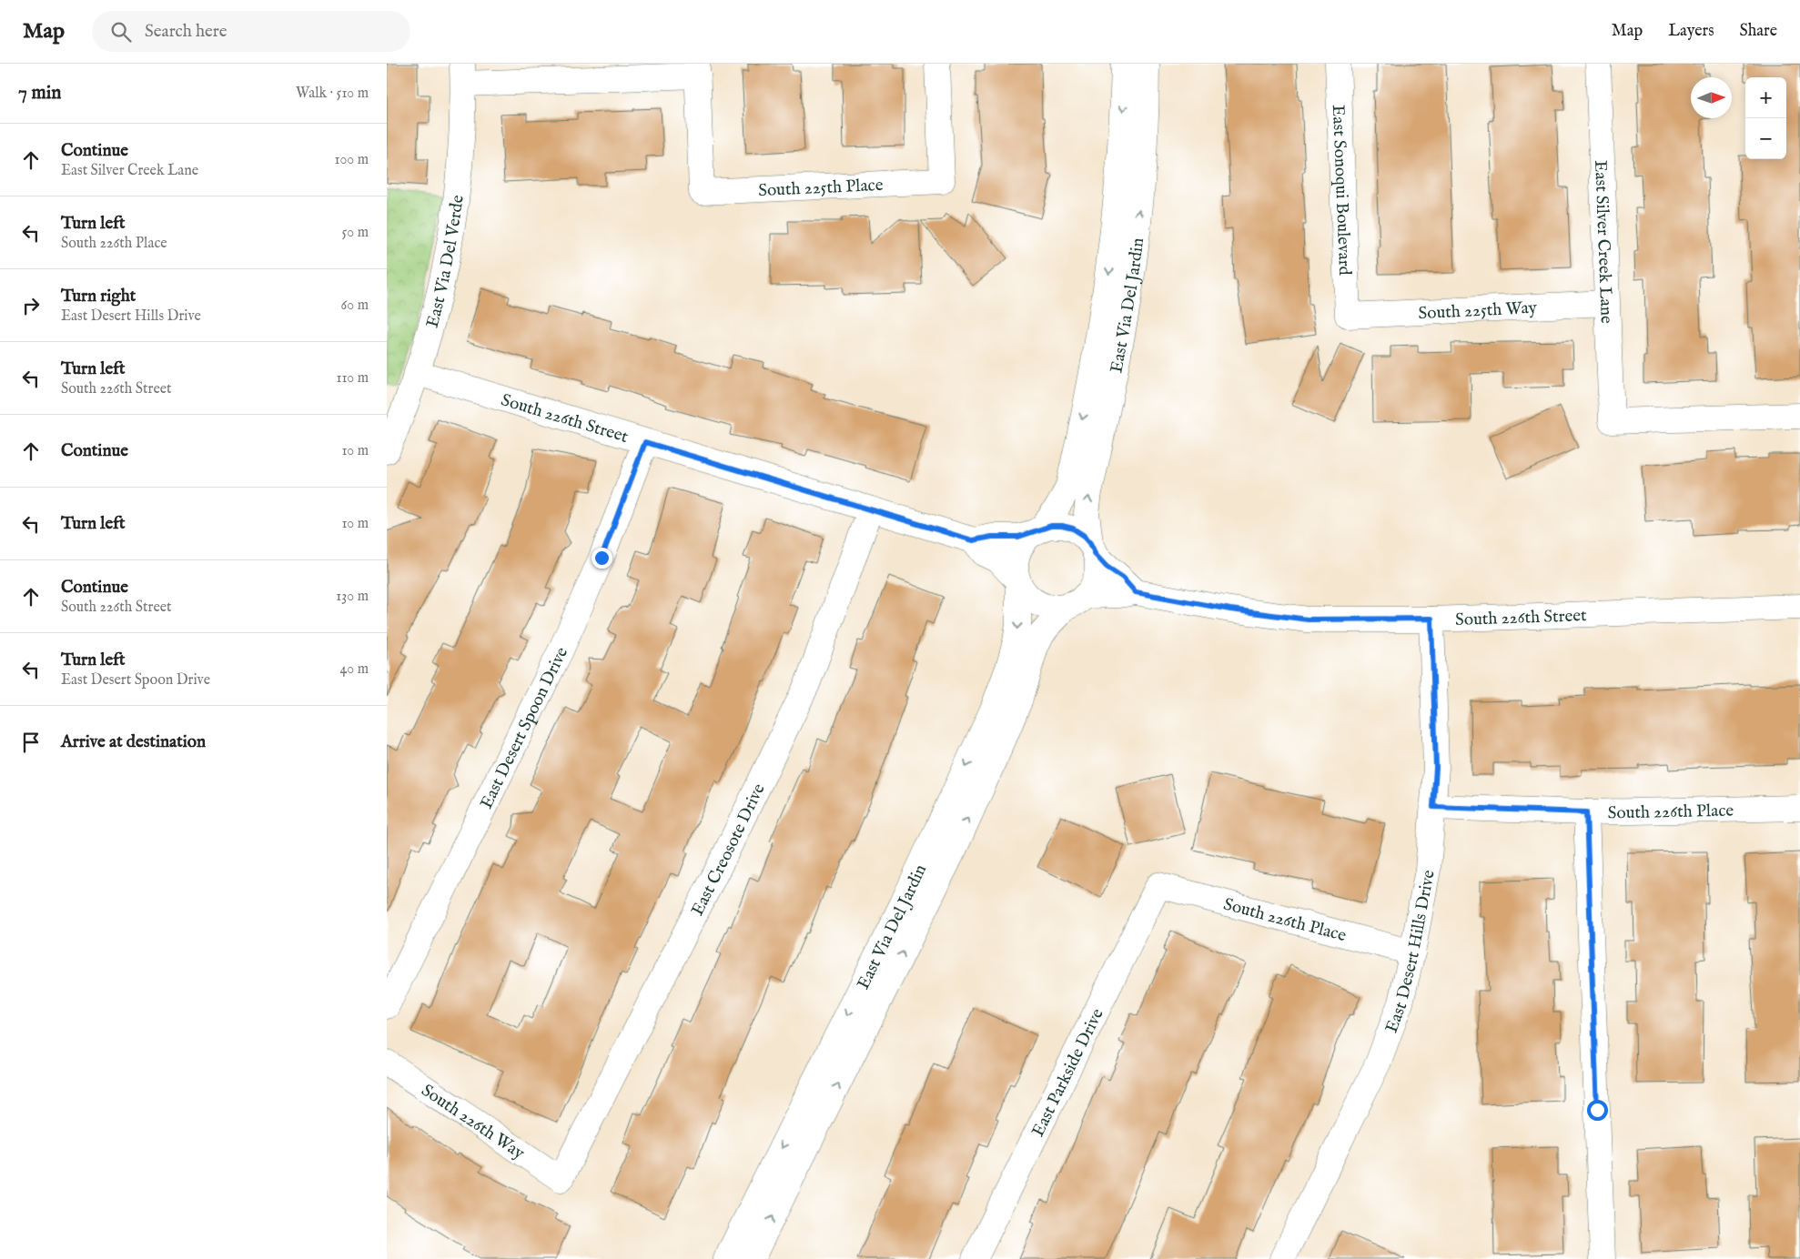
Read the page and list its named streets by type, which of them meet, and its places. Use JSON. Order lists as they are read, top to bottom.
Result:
{
  "streets": {
    "street": [
      "South 225th Place",
      "East Sonoqui Boulevard",
      "East Silver Creek Lane",
      "East Via Del Verde",
      "East Via Del Jardin",
      "South 225th Way",
      "South 226th Street",
      "East Desert Spoon Drive",
      "South 226th Place",
      "East Creosote Drive",
      "East Desert Hills Drive",
      "East Parkside Drive",
      "South 226th Way"
    ]
  },
  "crossings": [
    ["East Sonoqui Boulevard", "South 225th Way"],
    ["East Silver Creek Lane", "South 225th Way"],
    ["East Via Del Verde", "South 226th Street"],
    ["East Via Del Jardin", "South 226th Street"],
    ["South 226th Street", "East Desert Spoon Drive"],
    ["South 226th Street", "East Creosote Drive"],
    ["South 226th Street", "East Desert Hills Drive"],
    ["South 226th Place", "East Desert Hills Drive"],
    ["South 226th Place", "East Parkside Drive"],
    ["East Creosote Drive", "South 226th Way"]
  ],
  "north": "right",
  "page": {
    "header": "Map",
    "search": "Search here",
    "nav": ["Map", "Layers", "Share"],
    "heading": ["7 min", "Walk · 510 m"],
    "map_buttons": ["+", "−"],
    "list": [
      ["Continue", "East Silver Creek Lane", "100 m"],
      ["Turn left", "South 226th Place", "50 m"],
      ["Turn right", "East Desert Hills Drive", "60 m"],
      ["Turn left", "South 226th Street", "110 m"],
      ["Continue", "10 m"],
      ["Turn left", "10 m"],
      ["Continue", "South 226th Street", "130 m"],
      ["Turn left", "East Desert Spoon Drive", "40 m"],
      "Arrive at destination"
    ]
  }
}
